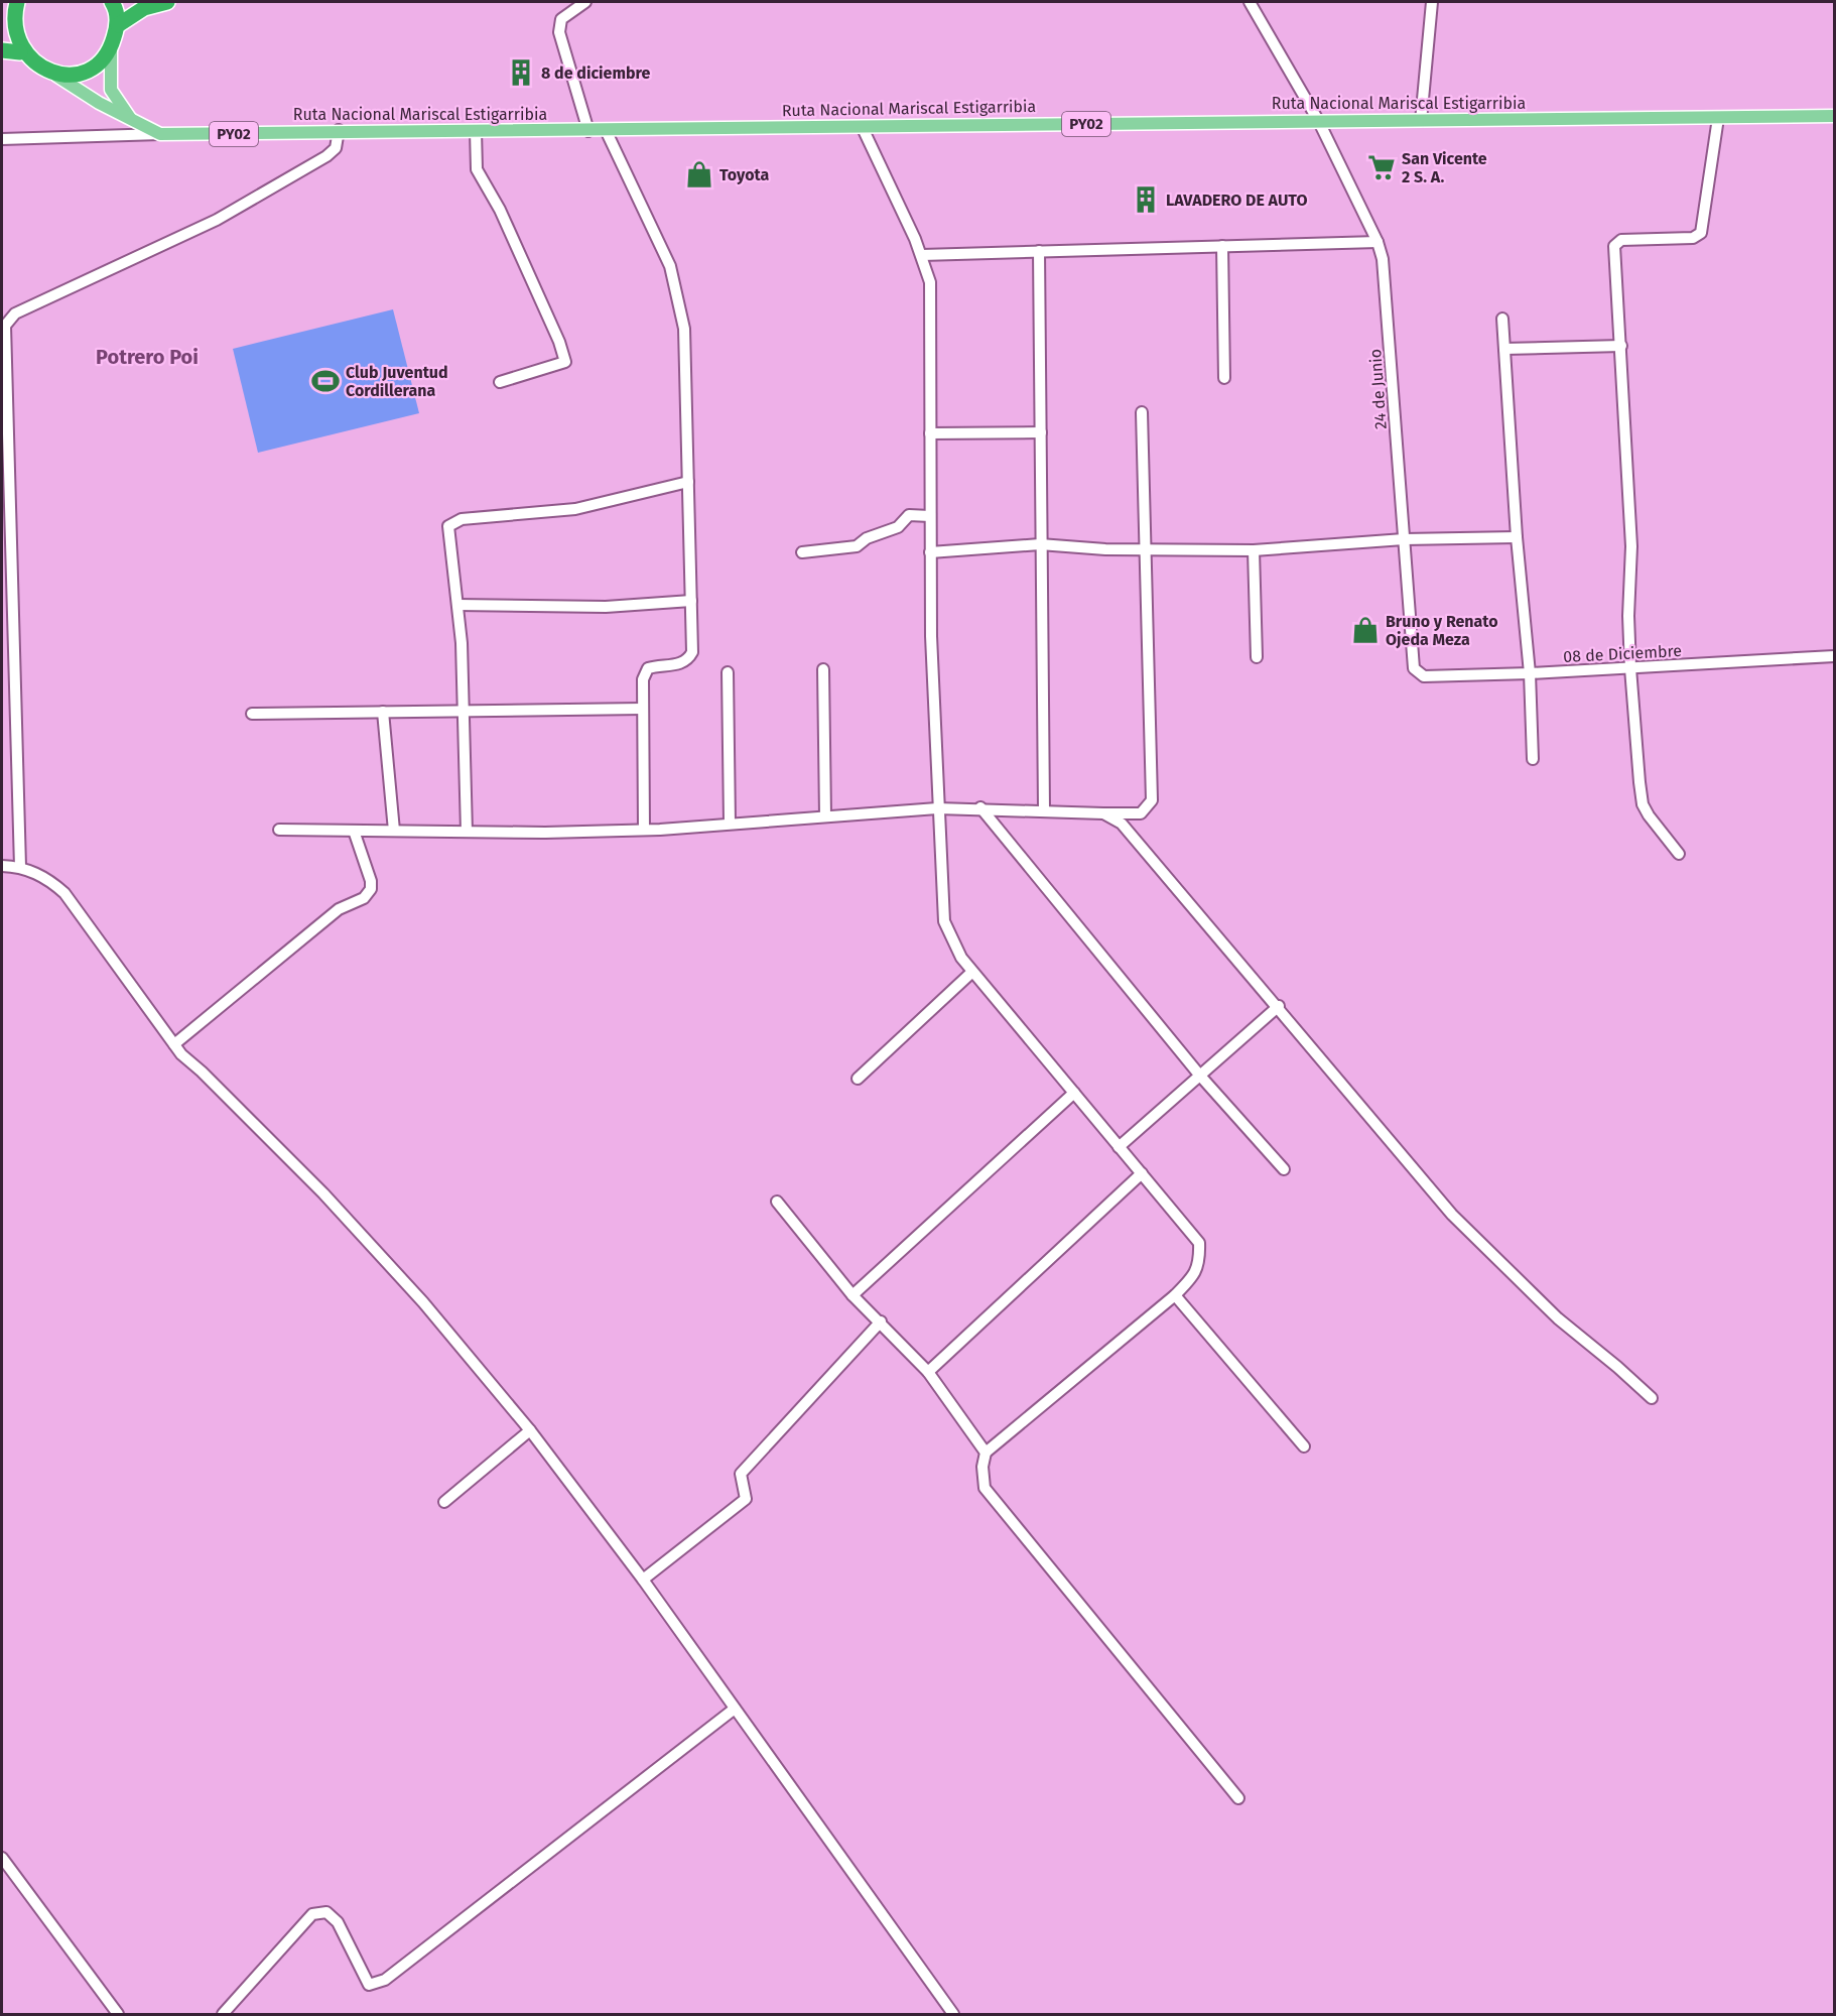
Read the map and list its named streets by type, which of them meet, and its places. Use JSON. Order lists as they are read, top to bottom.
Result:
{
  "streets": {
    "main road": ["Ruta Nacional Mariscal Estigarribia", "PY02"],
    "street": ["24 de Junio", "08 de Diciembre"]
  },
  "crossings": [
    ["Ruta Nacional Mariscal Estigarribia", "24 de Junio"],
    ["24 de Junio", "08 de Diciembre"]
  ],
  "districts": ["Potrero Poi"],
  "places": {
    "building": ["8 de diciembre", "LAVADERO DE AUTO"],
    "supermarket": ["San Vicente 2 S. A."],
    "shop": ["Toyota", "Bruno y Renato Ojeda Meza"],
    "sports": ["Club Juventud Cordillerana"]
  }
}
